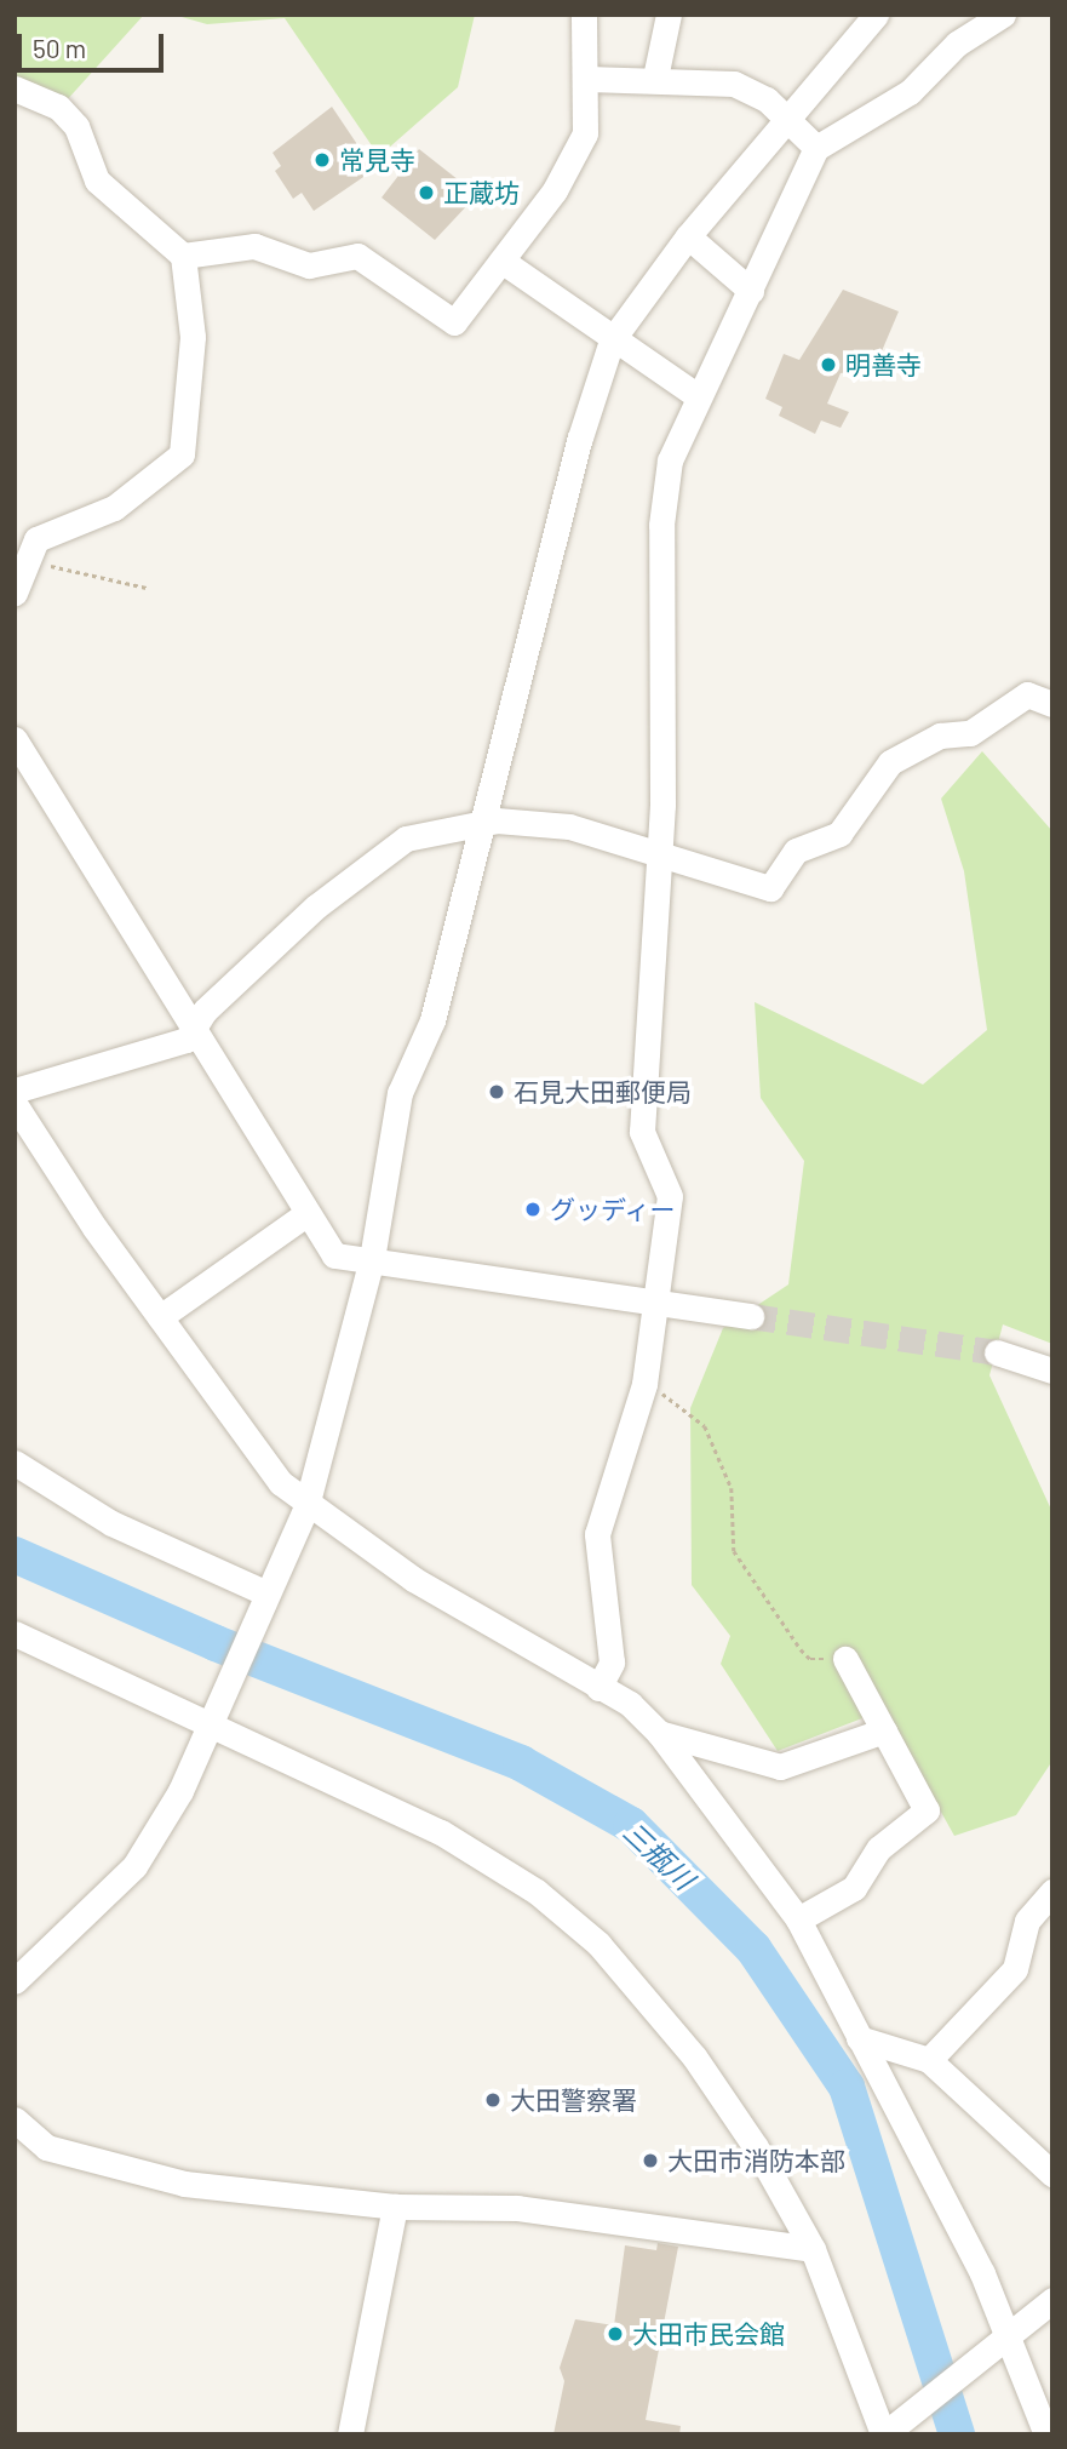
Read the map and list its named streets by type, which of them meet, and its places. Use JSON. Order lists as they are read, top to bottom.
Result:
{
  "water": ["三瓶川"],
  "places": [
    "常見寺",
    "正蔵坊",
    "明善寺",
    "石見大田郵便局",
    "グッディー",
    "大田警察署",
    "大田市消防本部",
    "大田市民会館"
  ],
  "scale_bar": "50 m"
}
